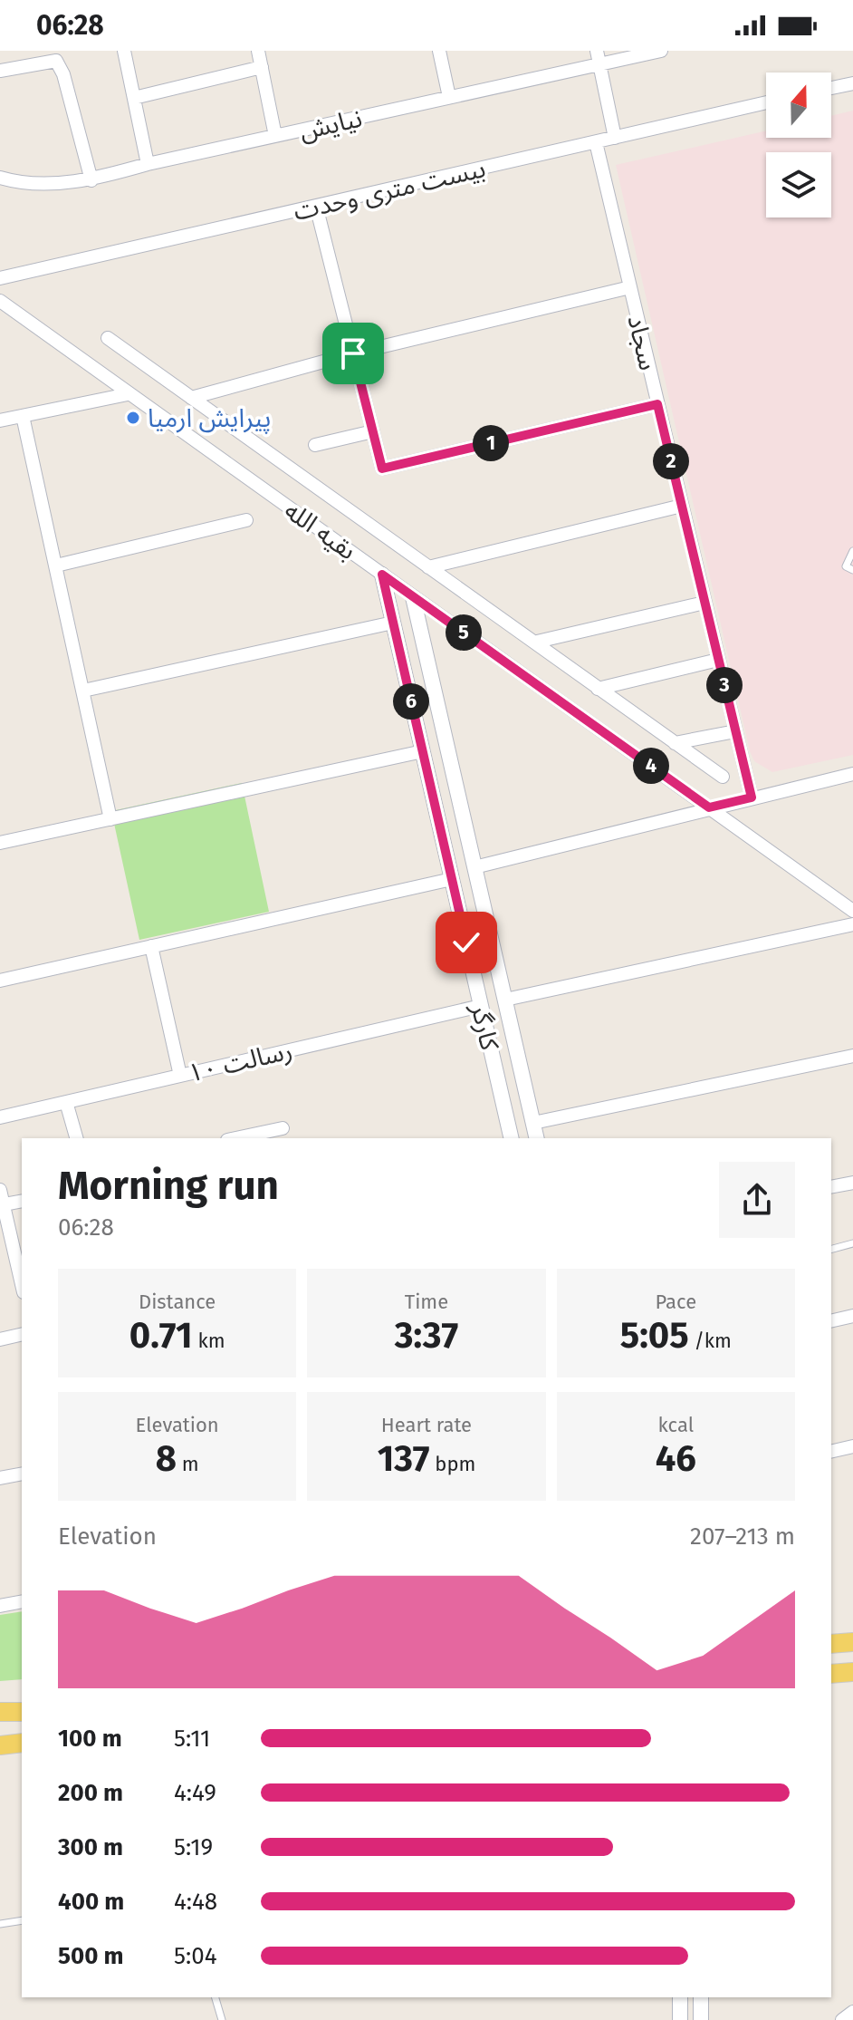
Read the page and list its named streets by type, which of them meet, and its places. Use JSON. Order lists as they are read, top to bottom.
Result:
{
  "streets": {
    "street": [
      "نیایش",
      "بیست متری وحدت",
      "سجاد",
      "بقیه الله",
      "کارگر",
      "رسالت ۱۰"
    ]
  },
  "crossings": [
    ["بیست متری وحدت", "سجاد"],
    ["بقیه الله", "کارگر"],
    ["کارگر", "رسالت ۱۰"]
  ],
  "places": ["پیرایش ارمیا"],
  "north": "top",
  "page": {
    "status": "06:28",
    "pins": [
      "1",
      "2",
      "5",
      "3",
      "6",
      "4"
    ],
    "heading": ["Morning run", "06:28"],
    "stats": [
      ["Distance", "0.71 km"],
      ["Time", "3:37"],
      ["Pace", "5:05 /km"],
      ["Elevation", "8 m"],
      ["Heart rate", "137 bpm"],
      ["kcal", "46"]
    ],
    "chart": ["Elevation", "207–213 m"],
    "list": [
      {
        "name": "100 m",
        "note": "5:11"
      },
      {
        "name": "200 m",
        "note": "4:49"
      },
      {
        "name": "300 m",
        "note": "5:19"
      },
      {
        "name": "400 m",
        "note": "4:48"
      },
      {
        "name": "500 m",
        "note": "5:04"
      }
    ]
  }
}
